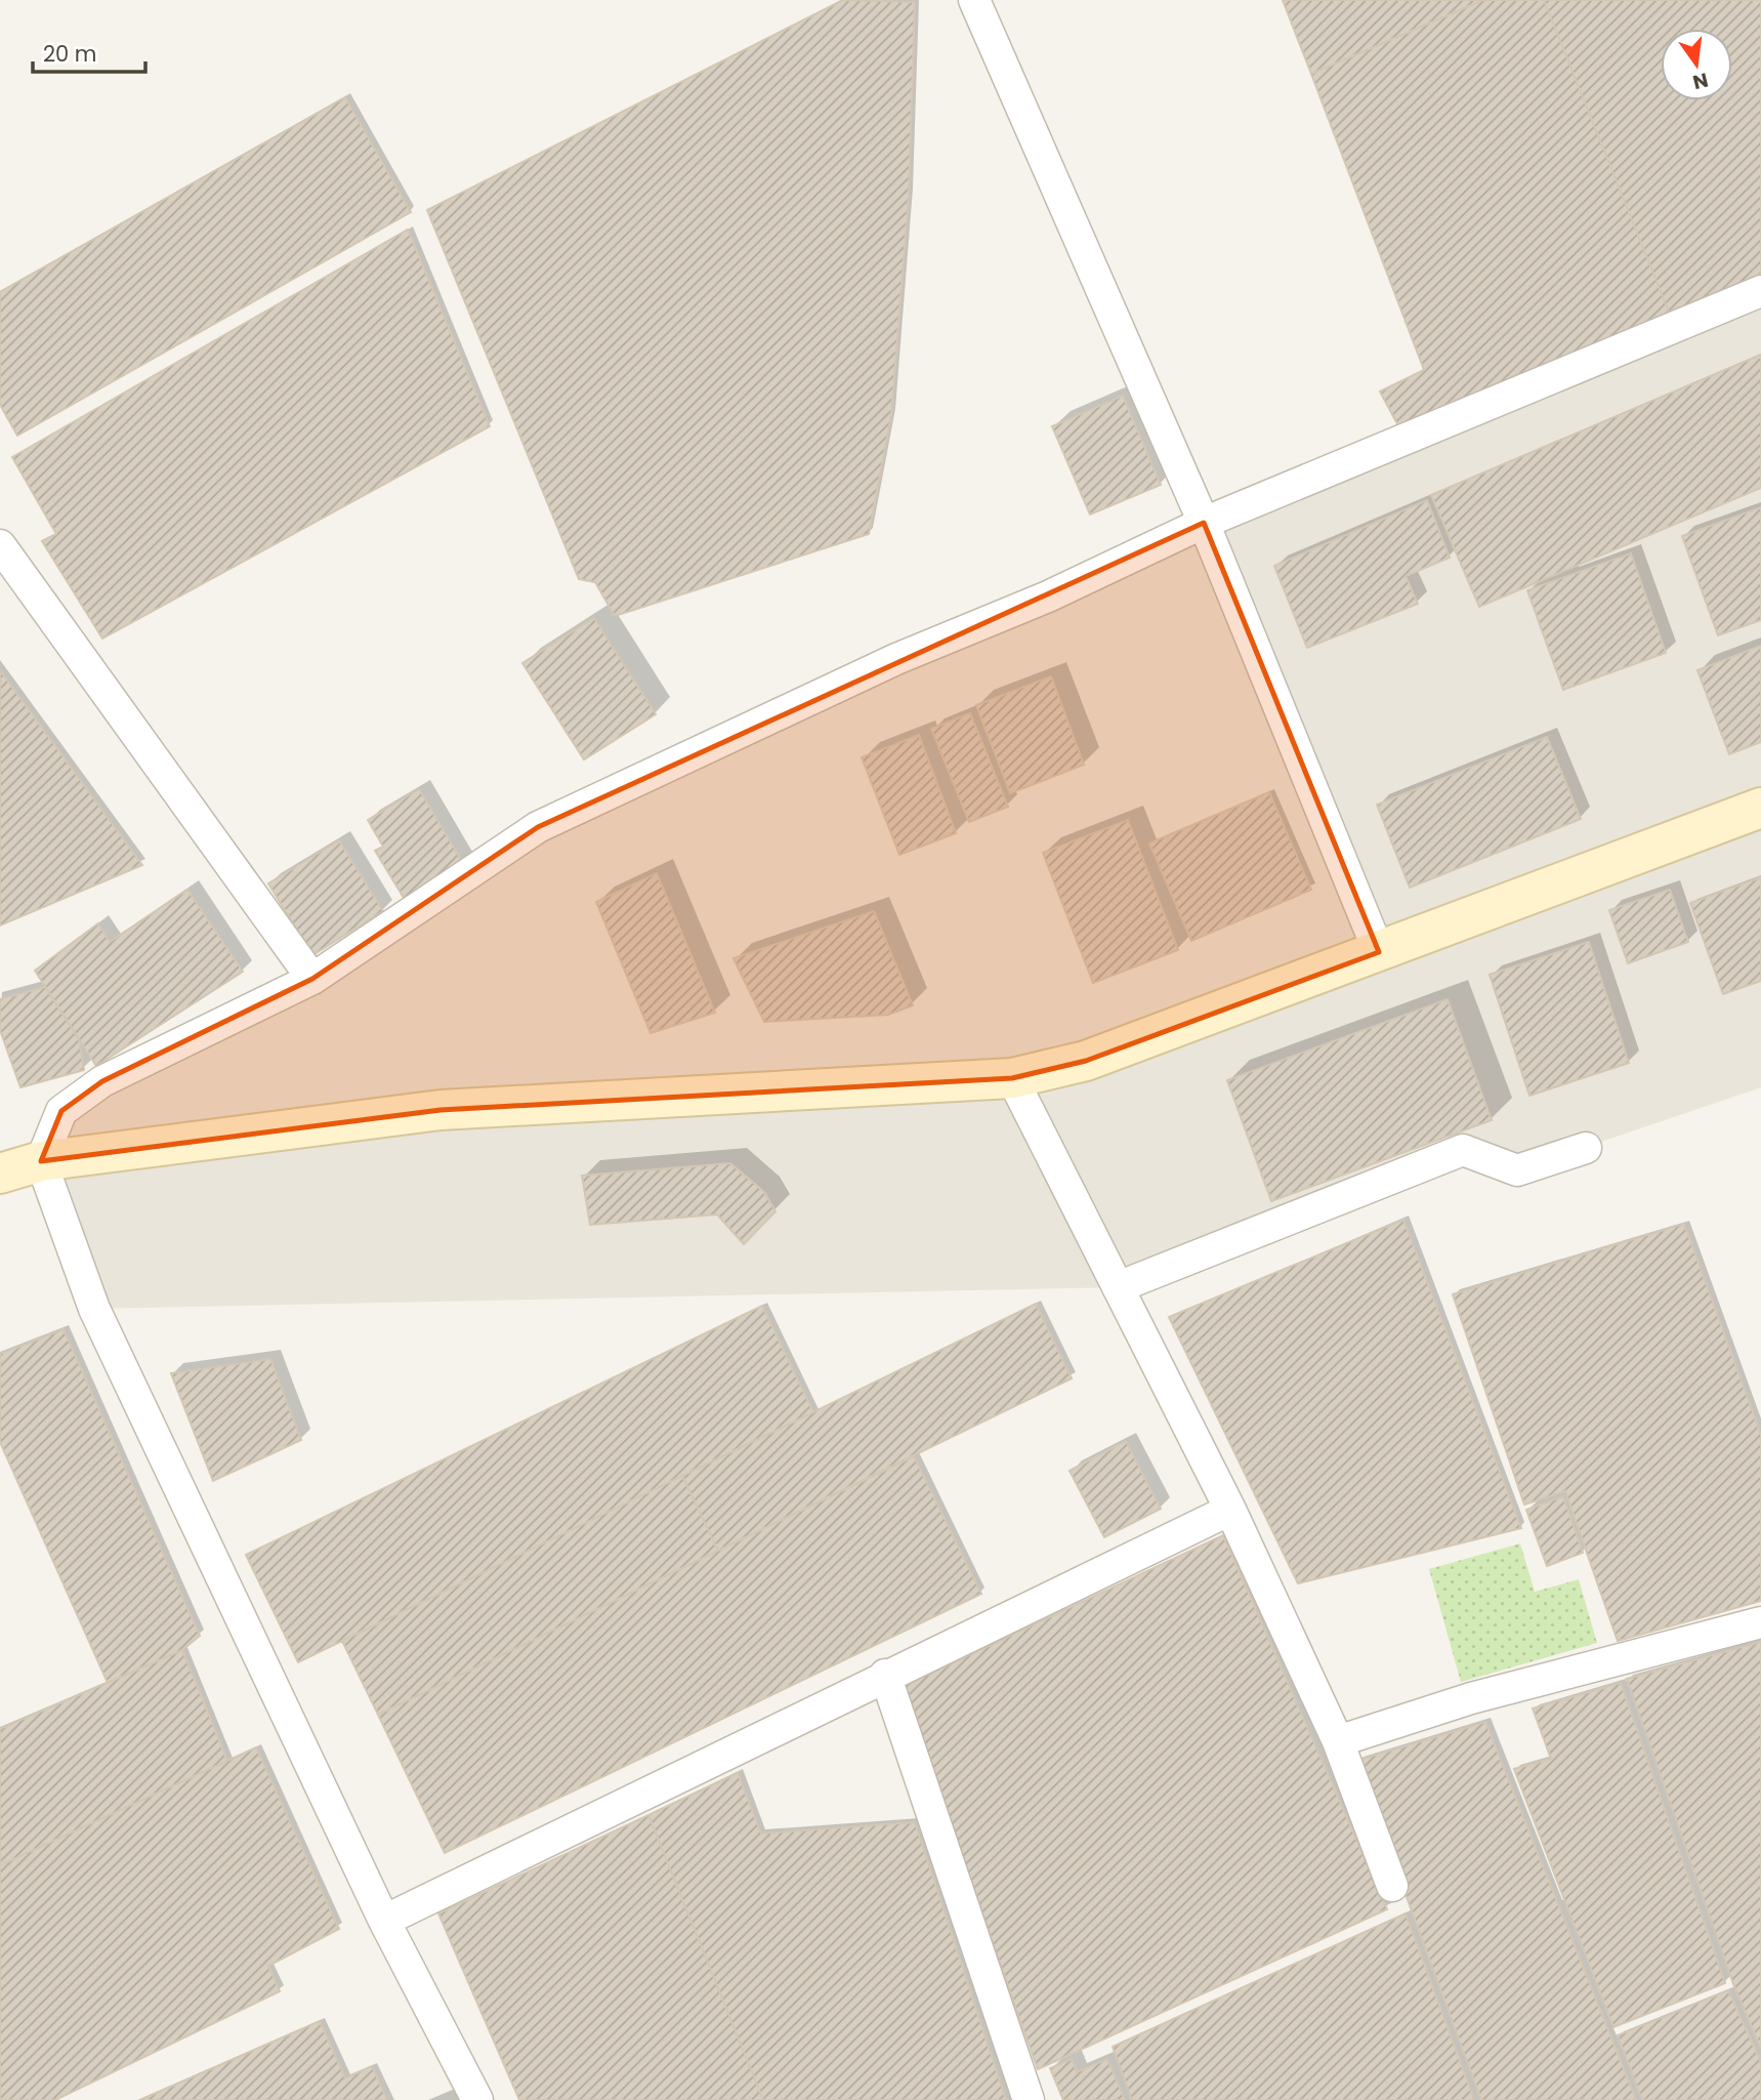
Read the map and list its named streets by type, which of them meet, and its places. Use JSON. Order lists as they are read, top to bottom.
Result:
{
  "scale_bar": "20 m",
  "north": "bottom"
}
